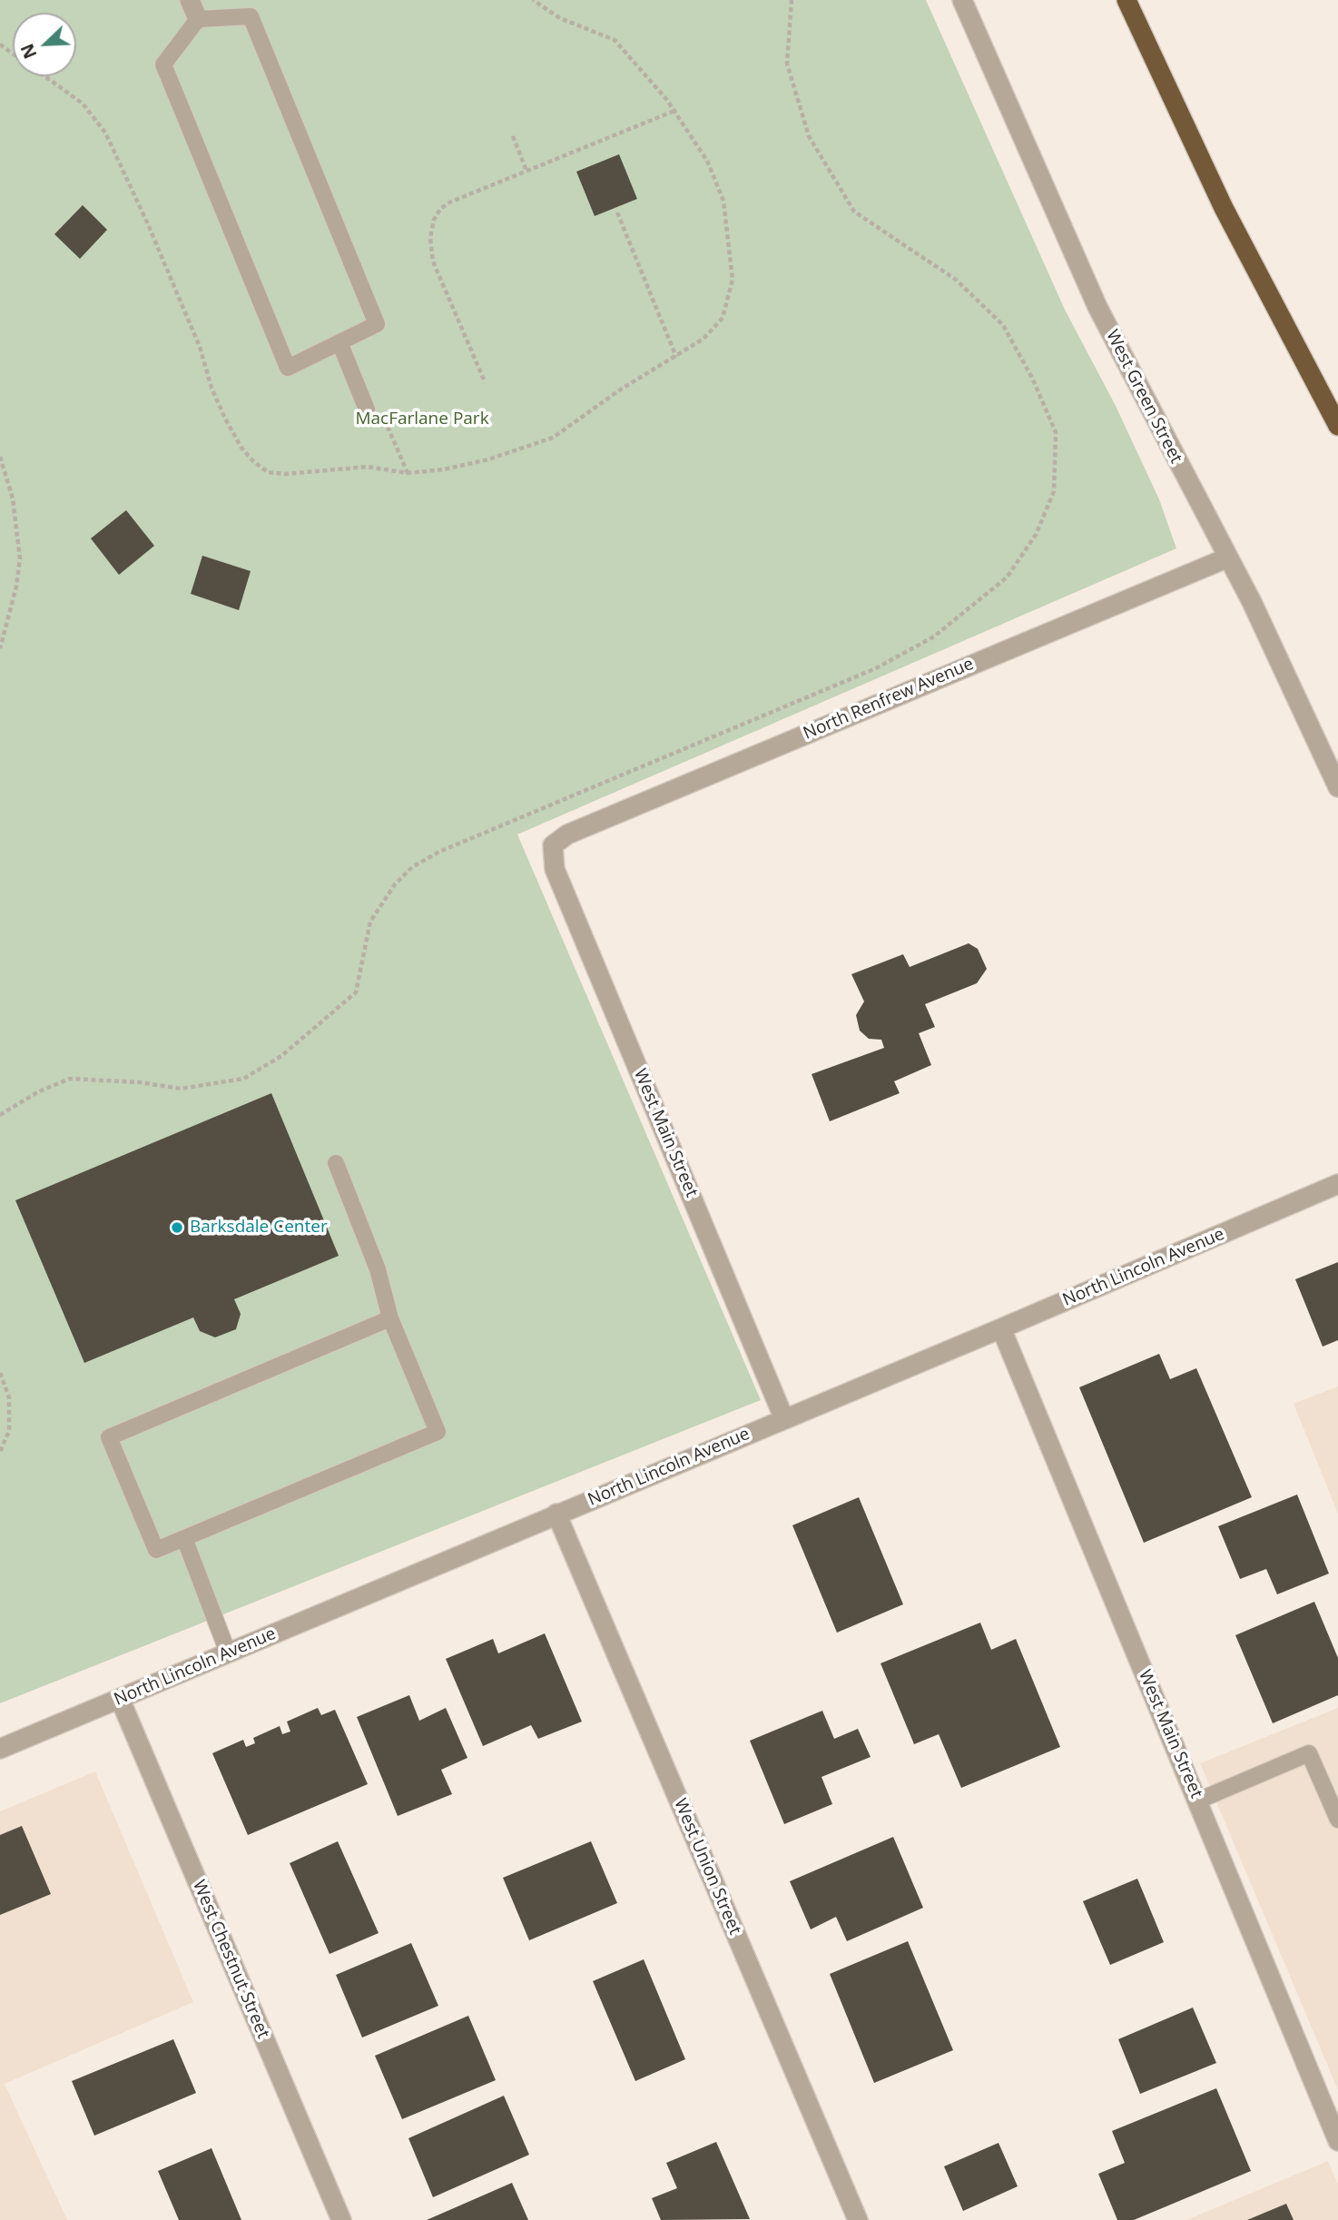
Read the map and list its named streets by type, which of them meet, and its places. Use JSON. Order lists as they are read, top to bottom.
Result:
{
  "streets": {
    "street": [
      "West Green Street",
      "North Renfrew Avenue",
      "West Main Street",
      "North Lincoln Avenue",
      "West Union Street",
      "West Chestnut Street"
    ]
  },
  "crossings": [
    ["West Green Street", "North Renfrew Avenue"],
    ["North Renfrew Avenue", "West Main Street"],
    ["West Main Street", "North Lincoln Avenue"],
    ["North Lincoln Avenue", "West Union Street"],
    ["North Lincoln Avenue", "West Chestnut Street"]
  ],
  "parks": ["MacFarlane Park"],
  "places": ["Barksdale Center"],
  "north": "bottom left"
}
